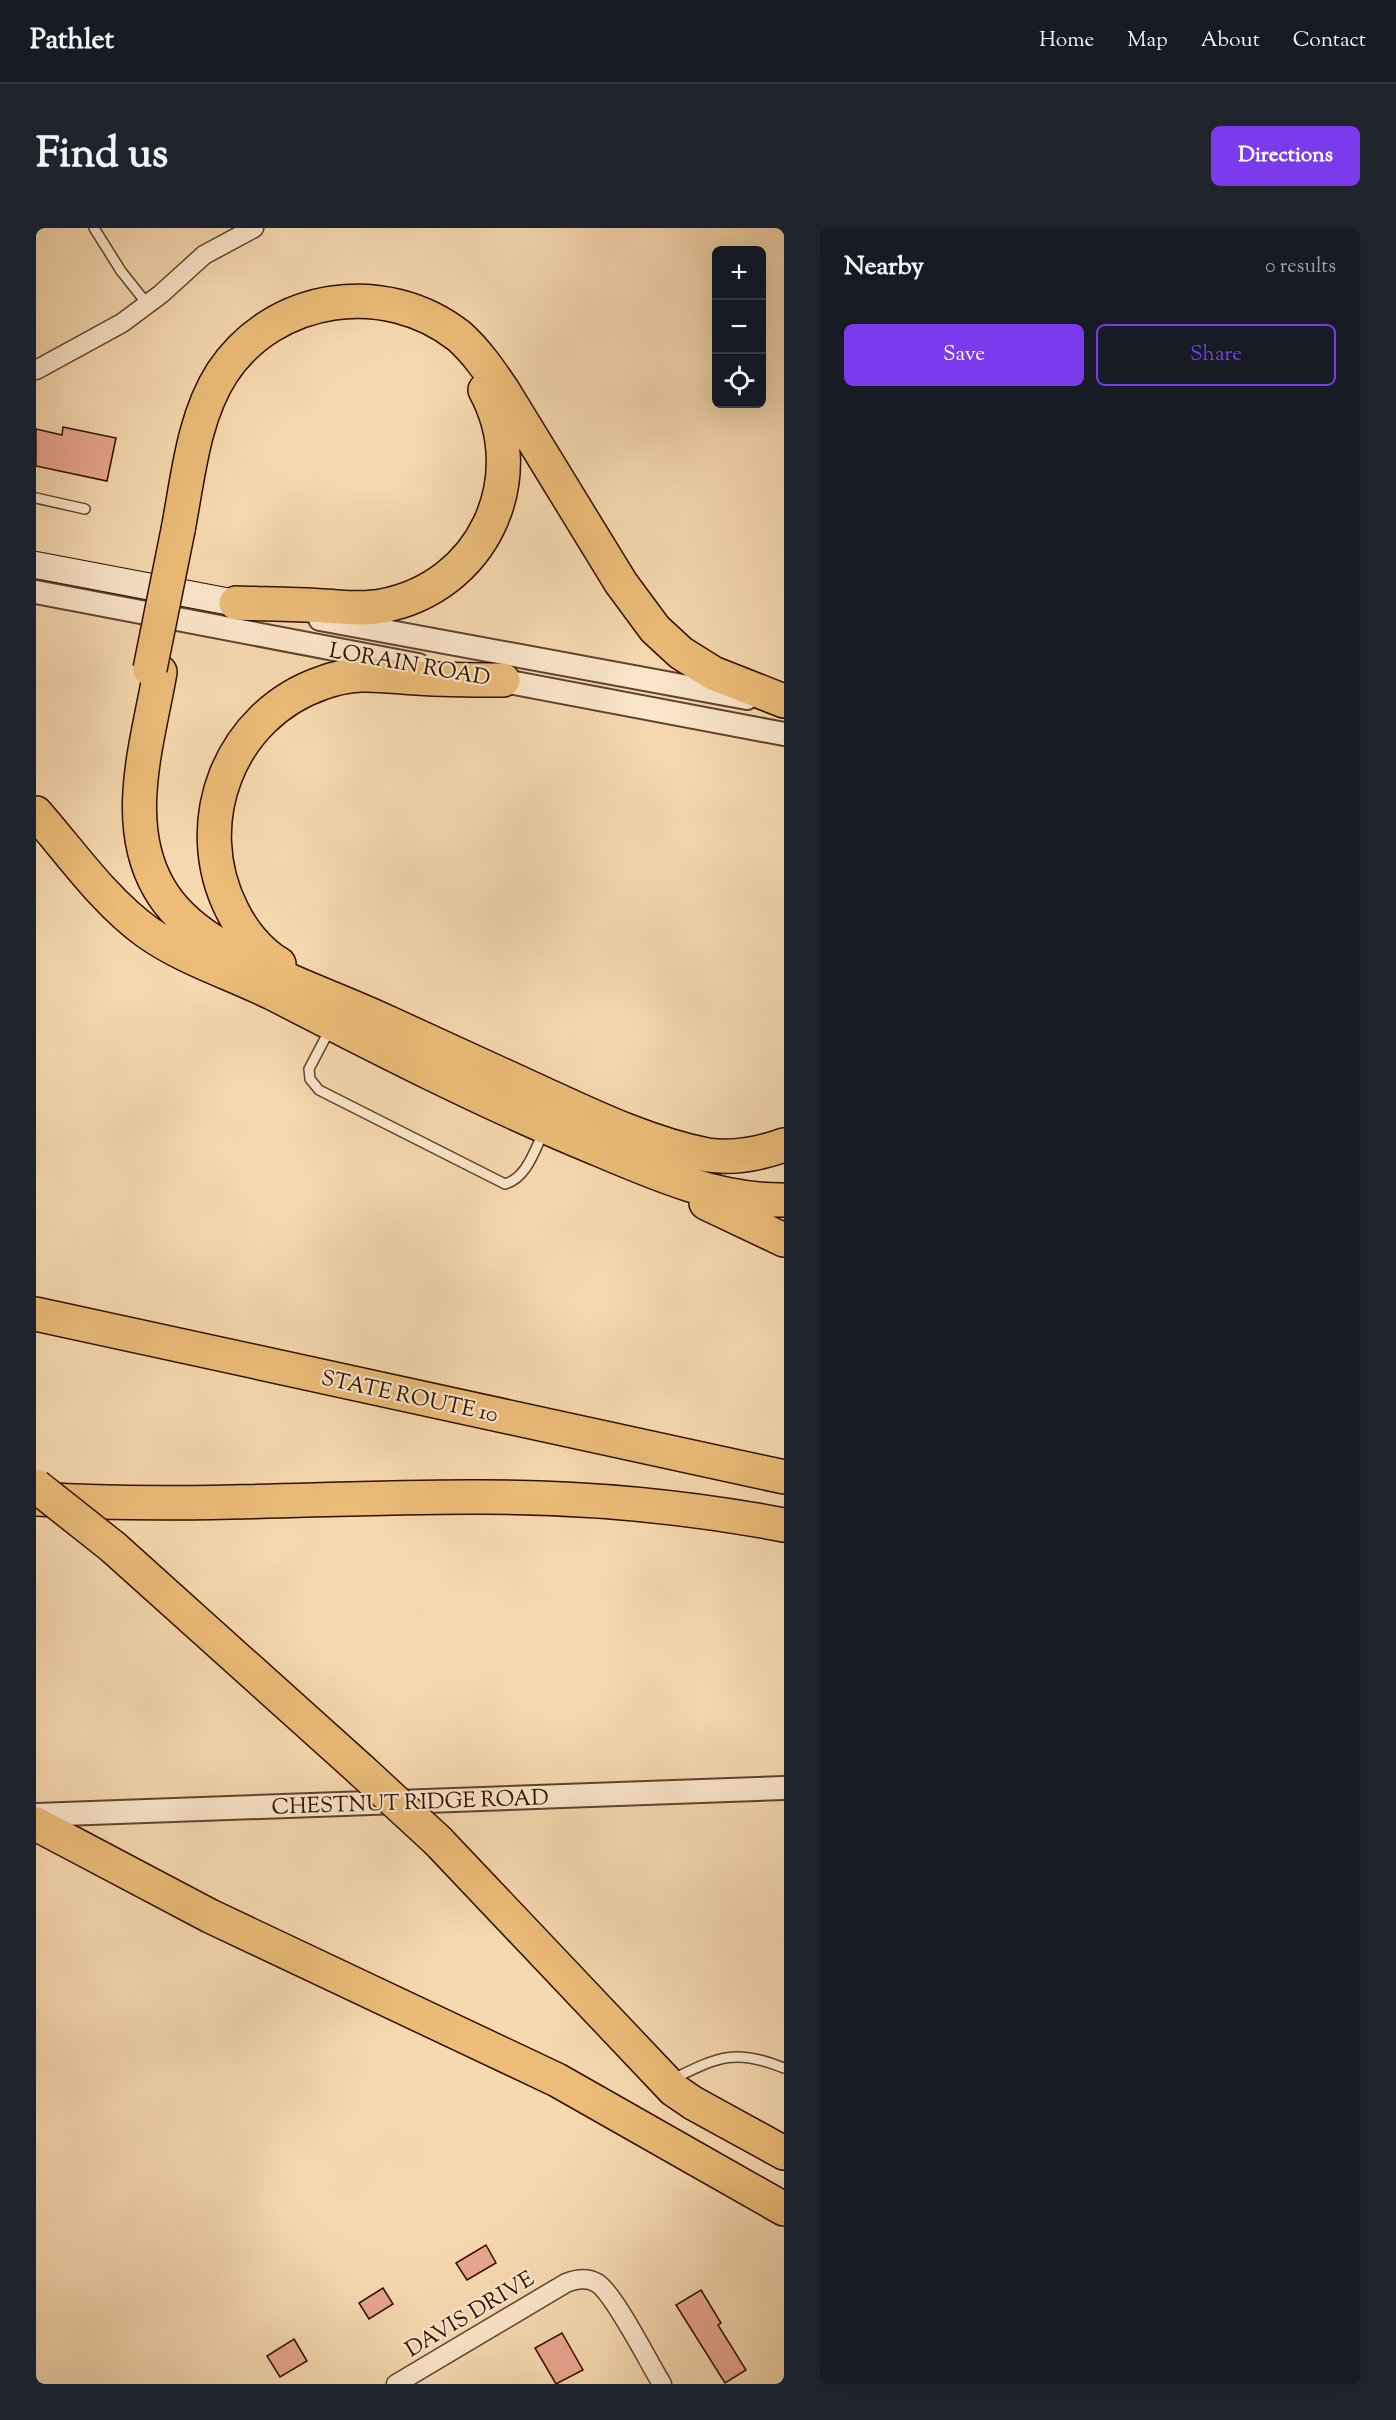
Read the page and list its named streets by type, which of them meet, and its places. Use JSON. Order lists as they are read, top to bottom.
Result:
{
  "streets": {
    "highway": ["STATE ROUTE 10"],
    "main road": ["LORAIN ROAD"],
    "street": ["CHESTNUT RIDGE ROAD", "DAVIS DRIVE"]
  },
  "page": {
    "header": "Pathlet",
    "nav": [
      "Home",
      "Map",
      "About",
      "Contact"
    ],
    "title": "Find us",
    "buttons": [
      "Directions",
      ["Save", "Share"]
    ],
    "heading": ["Nearby", "0 results"],
    "map_buttons": ["+", "−"]
  }
}
